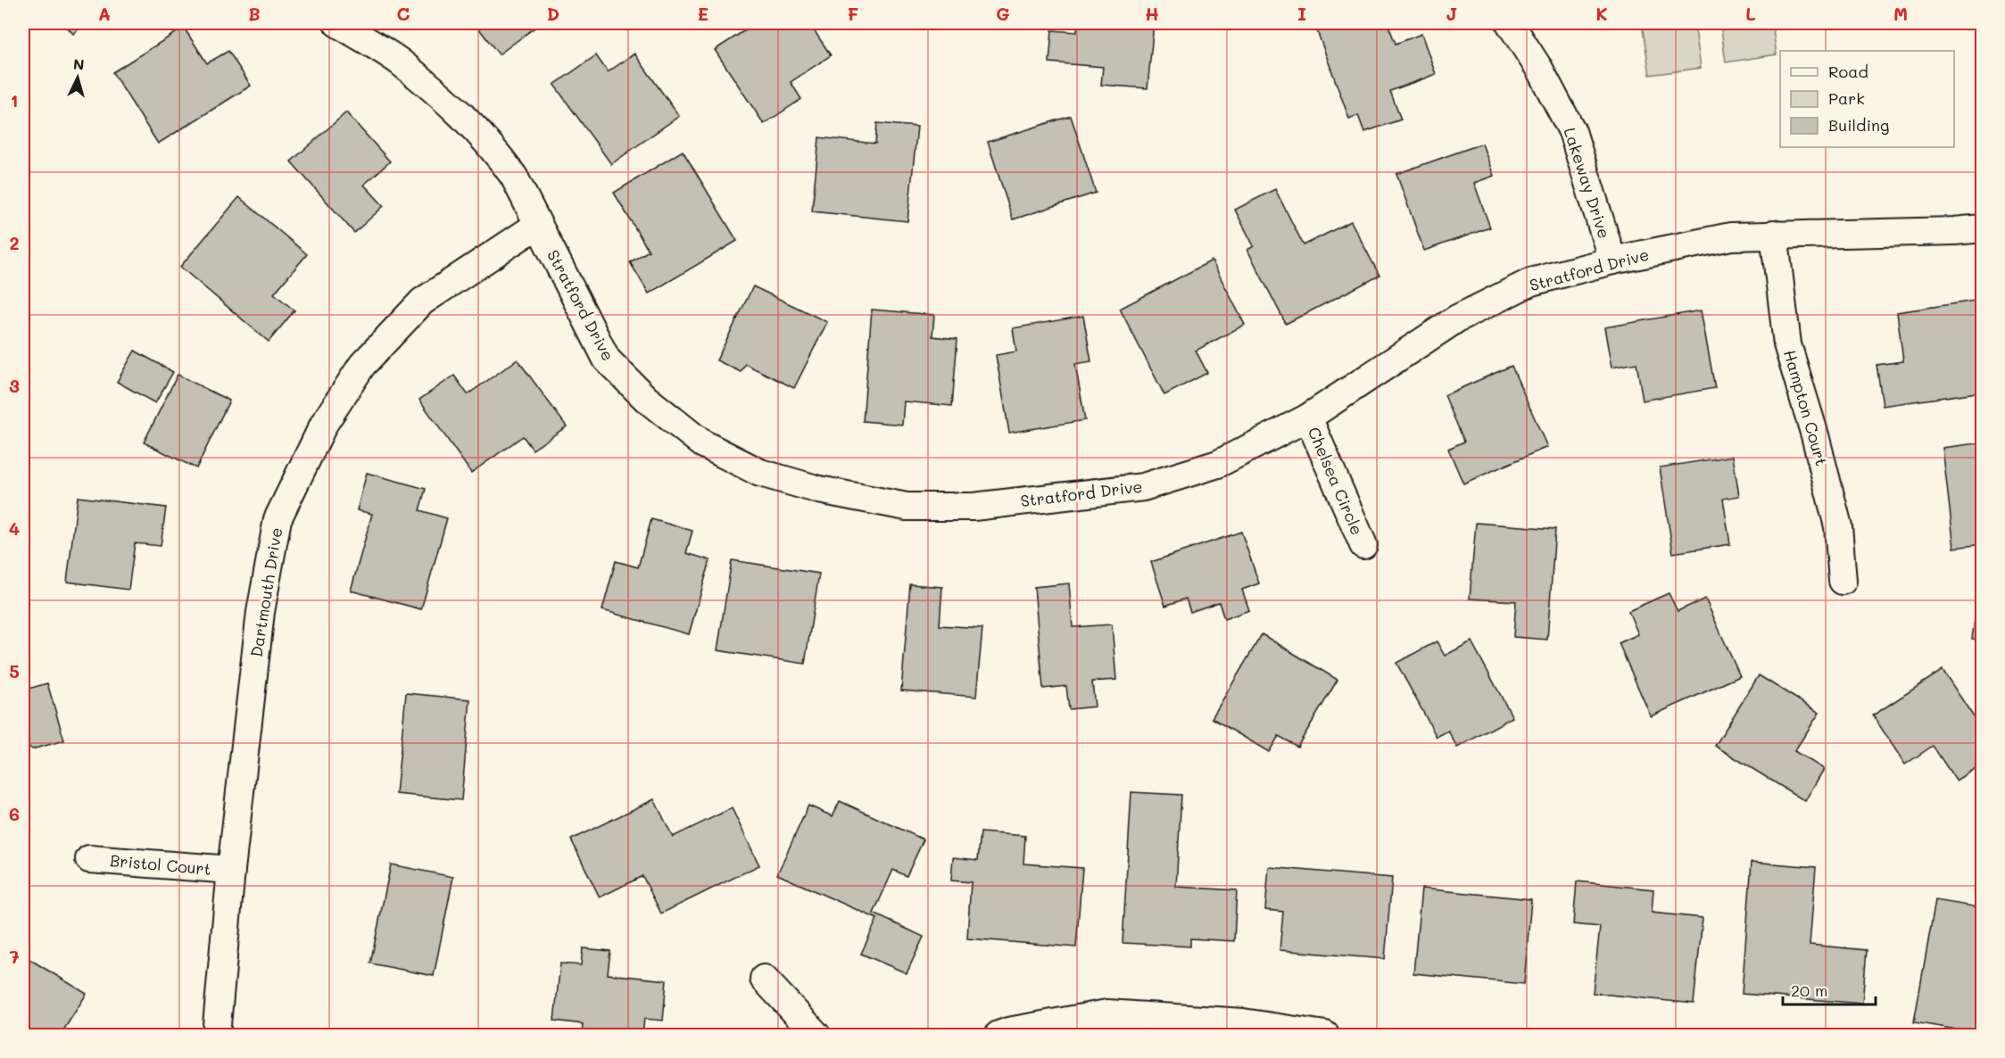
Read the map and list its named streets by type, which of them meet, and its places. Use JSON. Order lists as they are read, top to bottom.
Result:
{
  "streets": {
    "street": [
      "Lakeway Drive",
      "Stratford Drive",
      "Hampton Court",
      "Chelsea Circle",
      "Dartmouth Drive",
      "Bristol Court"
    ]
  },
  "crossings": [
    ["Lakeway Drive", "Stratford Drive"],
    ["Stratford Drive", "Hampton Court"],
    ["Stratford Drive", "Chelsea Circle"],
    ["Stratford Drive", "Dartmouth Drive"],
    ["Dartmouth Drive", "Bristol Court"]
  ],
  "legend": ["Road", "Park", "Building"],
  "scale_bar": "20 m",
  "north": "top",
  "grid": {
    "columns": [
      "A",
      "B",
      "C",
      "D",
      "E",
      "F",
      "G",
      "H",
      "I",
      "J",
      "K",
      "L",
      "M"
    ],
    "rows": [
      "1",
      "2",
      "3",
      "4",
      "5",
      "6",
      "7"
    ]
  }
}
